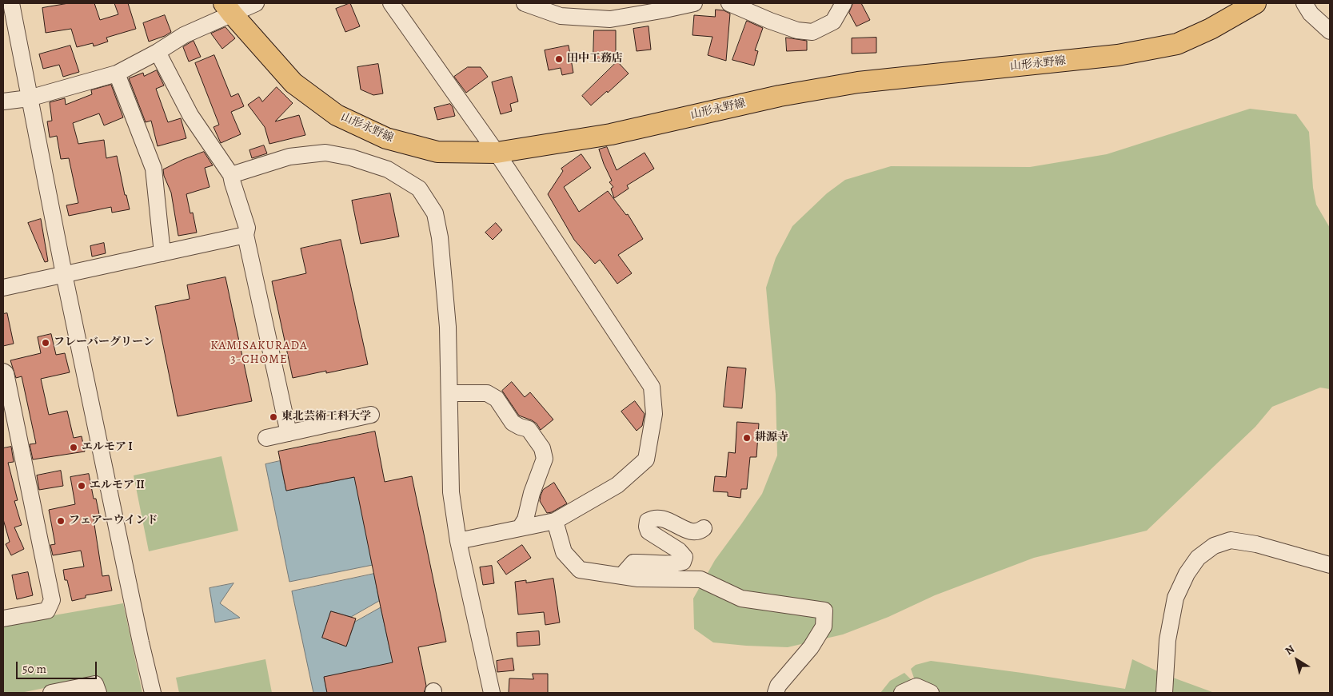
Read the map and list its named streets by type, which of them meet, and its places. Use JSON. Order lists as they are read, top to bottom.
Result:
{
  "streets": {
    "main road": ["山形永野線"]
  },
  "districts": ["KAMISAKURADA 3-CHOME"],
  "places": [
    "田中工務店",
    "フレーバーグリーン",
    "東北芸術工科大学",
    "耕源寺",
    "エルモア I",
    "エルモア II",
    "フェアーウインド"
  ],
  "scale_bar": "50 m",
  "north": "top left"
}
